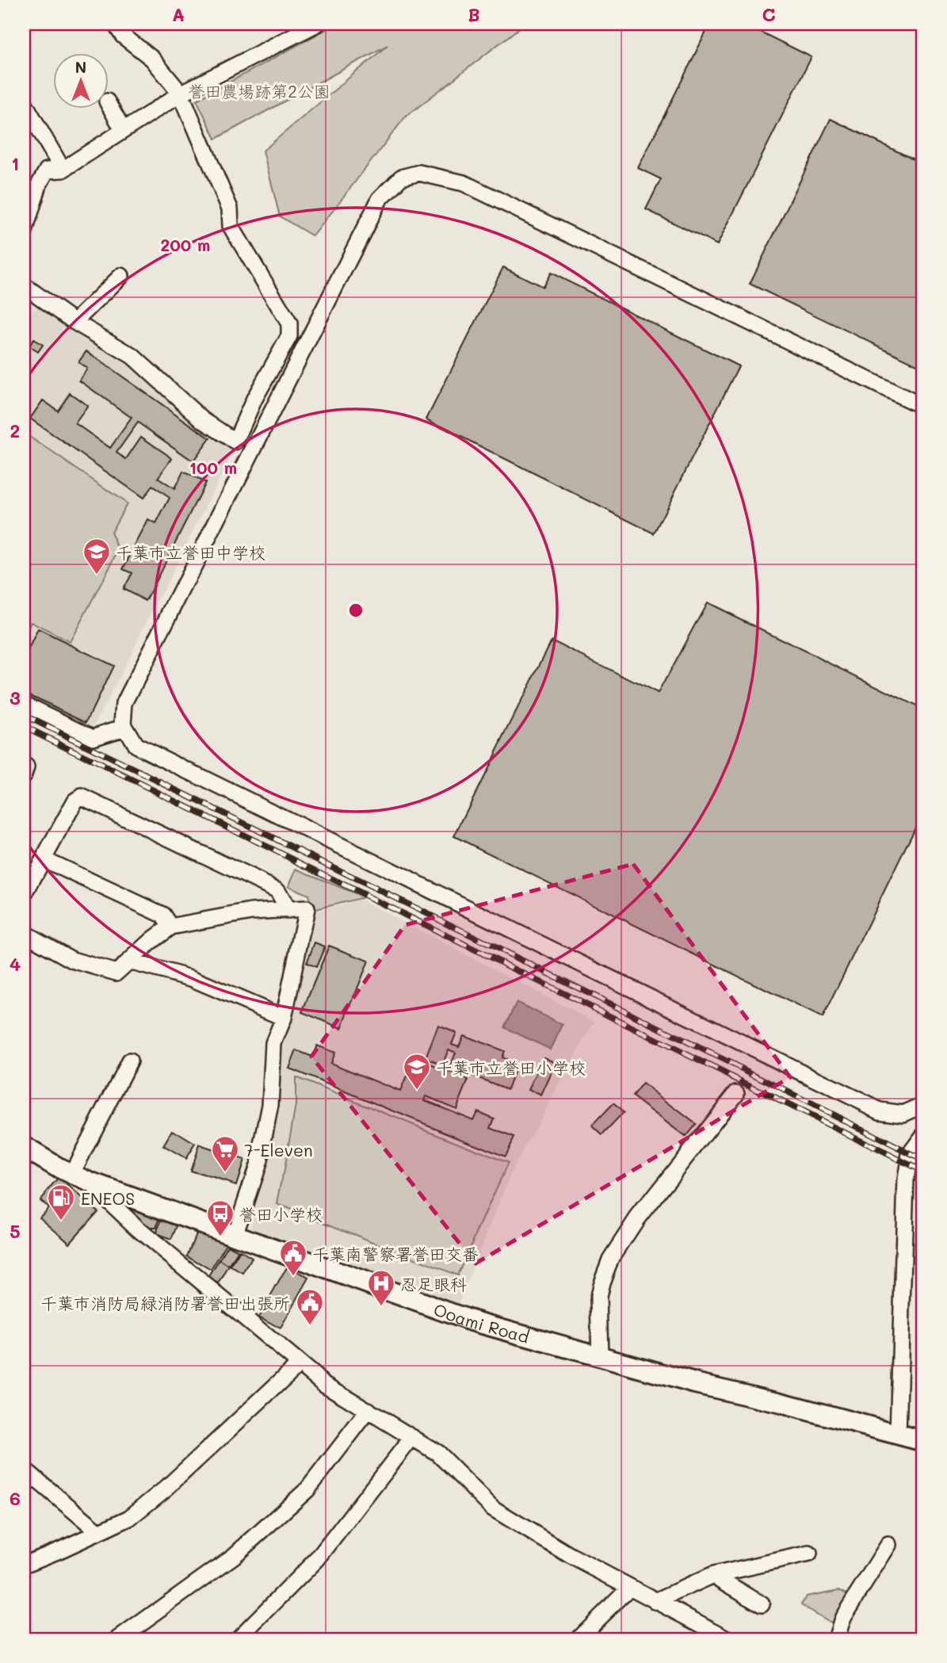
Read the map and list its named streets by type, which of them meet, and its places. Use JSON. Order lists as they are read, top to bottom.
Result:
{
  "streets": {
    "main road": ["Ooami Road"]
  },
  "parks": ["誉田農場跡第2公園"],
  "places": {
    "school or university": ["千葉市立誉田中学校", "千葉市立誉田小学校"],
    "supermarket": ["7-Eleven"],
    "fuel station": ["ENEOS"],
    "bus stop": ["誉田小学校"],
    "public building": ["千葉南警察署誉田交番", "千葉市消防局緑消防署誉田出張所"],
    "hospital": ["忍足眼科"]
  },
  "north": "top",
  "grid": {
    "columns": ["A", "B", "C"],
    "rows": [
      "1",
      "2",
      "3",
      "4",
      "5",
      "6"
    ]
  },
  "rings": ["200 m", "100 m"]
}
